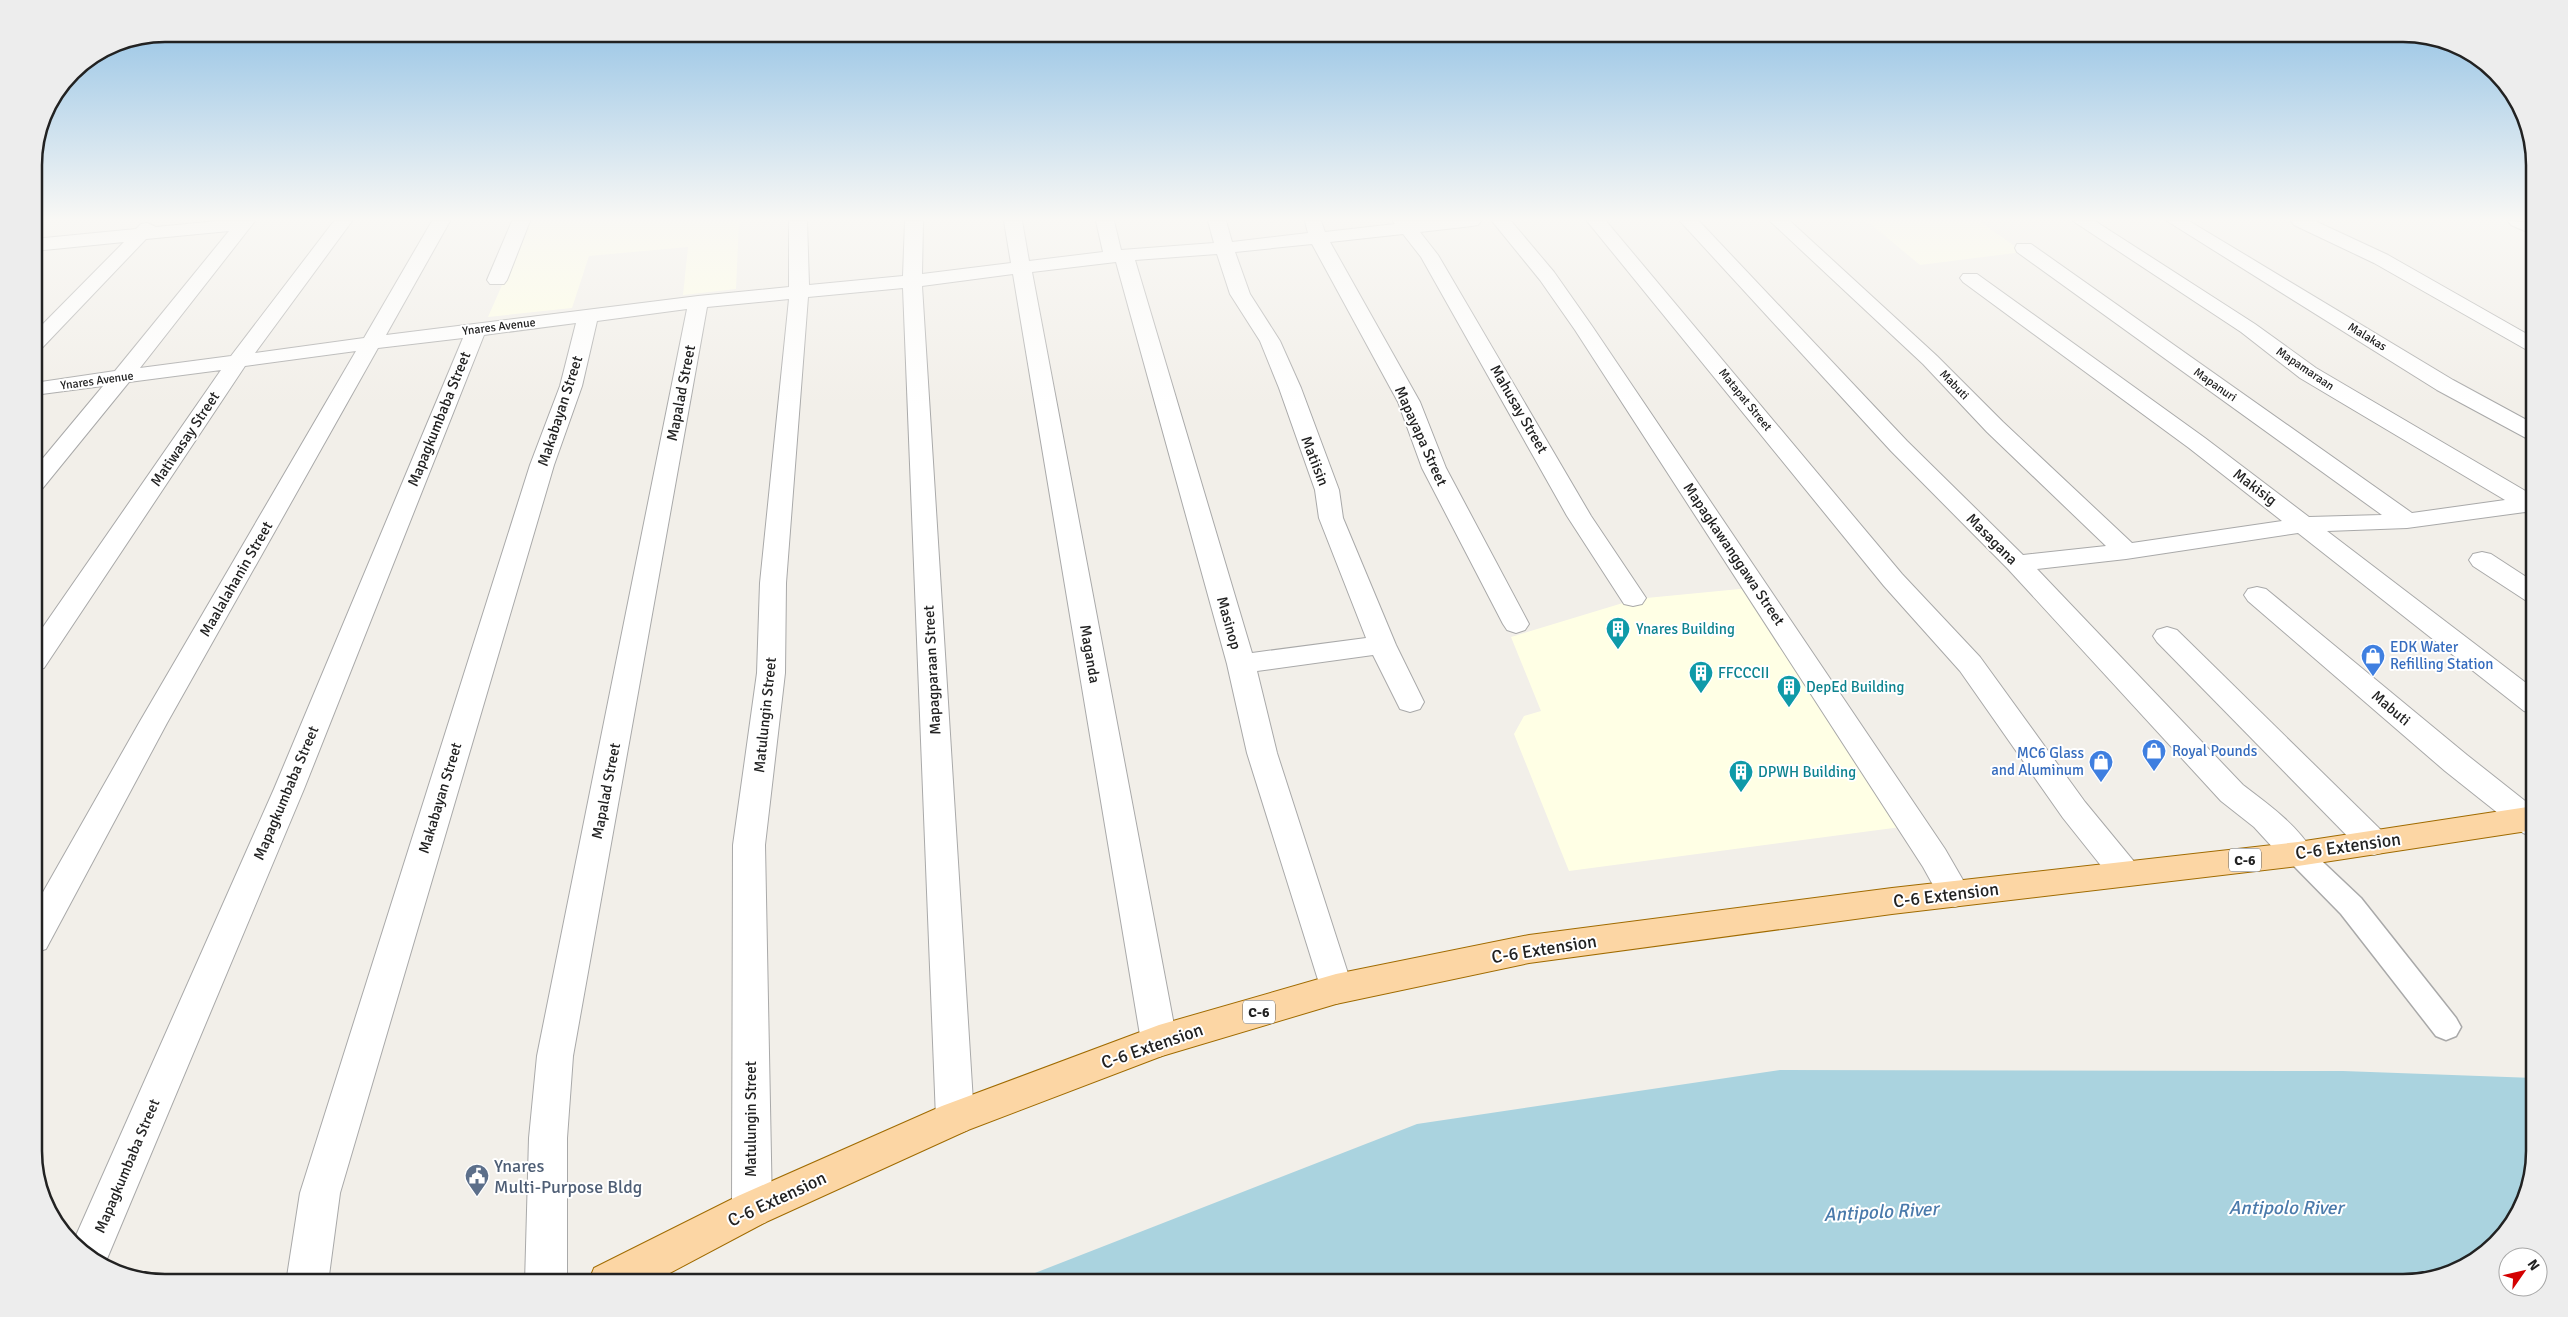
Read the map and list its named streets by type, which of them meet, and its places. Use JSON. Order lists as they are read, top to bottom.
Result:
{
  "streets": {
    "main road": ["C-6 Extension", "C-6"],
    "street": [
      "Ynares Avenue",
      "Malakas",
      "Mapamaraan",
      "Mabuti",
      "Mapanuri",
      "Mapalad Street",
      "Matapat Street",
      "Mahusay Street",
      "Makabayan Street",
      "Mapagkumbaba Street",
      "Mapayapa Street",
      "Matiwasay Street",
      "Matiisin",
      "Makisig",
      "Masagana",
      "Mapagkawanggawa Street",
      "Maalalahanin Street",
      "Masinop",
      "Maganda",
      "Mapagparaan Street",
      "Matulungin Street"
    ]
  },
  "crossings": [
    ["Ynares Avenue", "Mapalad Street"],
    ["Ynares Avenue", "Makabayan Street"],
    ["Ynares Avenue", "Mapagkumbaba Street"],
    ["Ynares Avenue", "Matiwasay Street"],
    ["Ynares Avenue", "Maalalahanin Street"],
    ["Ynares Avenue", "Matulungin Street"],
    ["Matapat Street", "C-6 Extension"],
    ["Masagana", "C-6 Extension"],
    ["Mapagkawanggawa Street", "C-6 Extension"],
    ["Masinop", "C-6 Extension"],
    ["Maganda", "C-6 Extension"],
    ["Mapagparaan Street", "C-6 Extension"],
    ["Matulungin Street", "C-6 Extension"]
  ],
  "water": ["Antipolo River"],
  "places": {
    "building": [
      "Ynares Building",
      "FFCCCII",
      "DepEd Building",
      "DPWH Building"
    ],
    "shop": ["EDK Water Refilling Station", "Royal Pounds", "MC6 Glass and Aluminum"],
    "public building": ["Ynares Multi-Purpose Bldg"]
  },
  "north": "top right"
}
